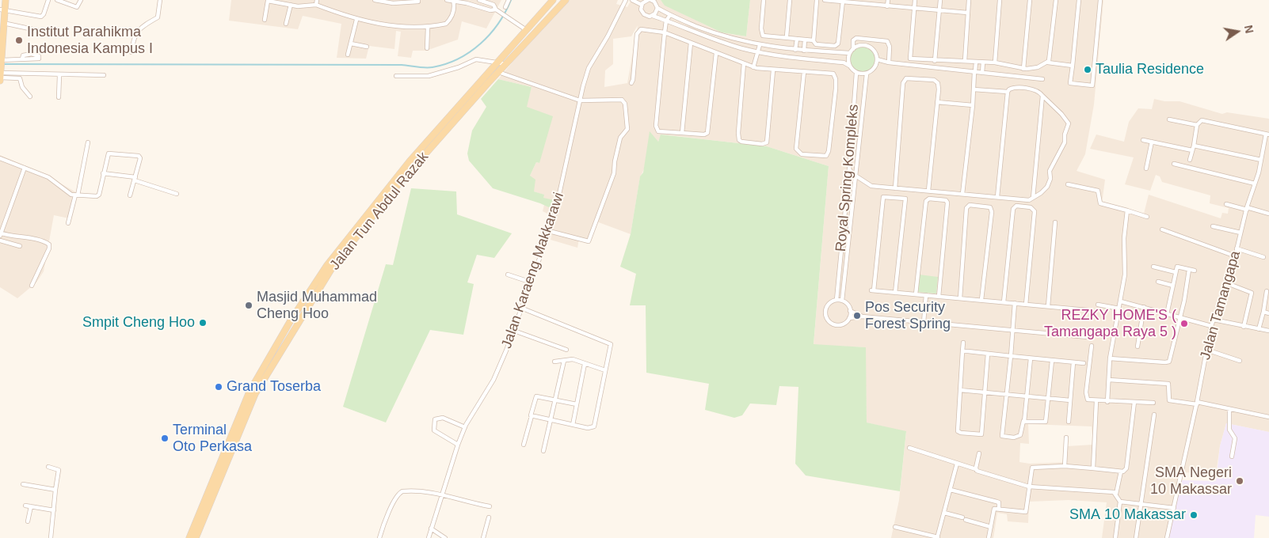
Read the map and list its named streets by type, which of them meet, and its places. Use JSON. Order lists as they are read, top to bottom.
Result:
{
  "streets": {
    "main road": ["Jalan Tun Abdul Razak"],
    "street": ["Royal Spring Kompleks", "Jalan Karaeng Makkarawi", "Jalan Tamangapa"]
  },
  "places": [
    "Institut Parahikma Indonesia Kampus I",
    "Taulia Residence",
    "Masjid Muhammad Cheng Hoo",
    "Pos Security Forest Spring",
    "Smpit Cheng Hoo",
    "REZKY HOME'S ( Tamangapa Raya 5 )",
    "Grand Toserba",
    "Terminal Oto Perkasa",
    "SMA Negeri 10 Makassar",
    "SMA 10 Makassar"
  ],
  "north": "right"
}
